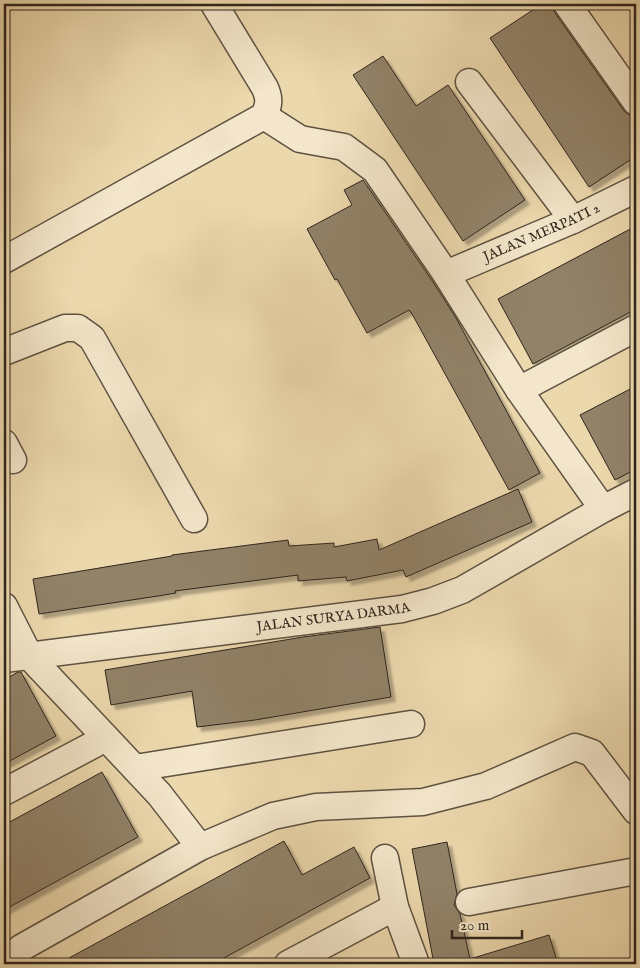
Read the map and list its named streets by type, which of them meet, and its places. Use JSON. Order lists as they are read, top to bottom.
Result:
{
  "streets": {
    "street": ["JALAN MERPATI 2", "JALAN SURYA DARMA"]
  },
  "scale_bar": "20 m"
}
